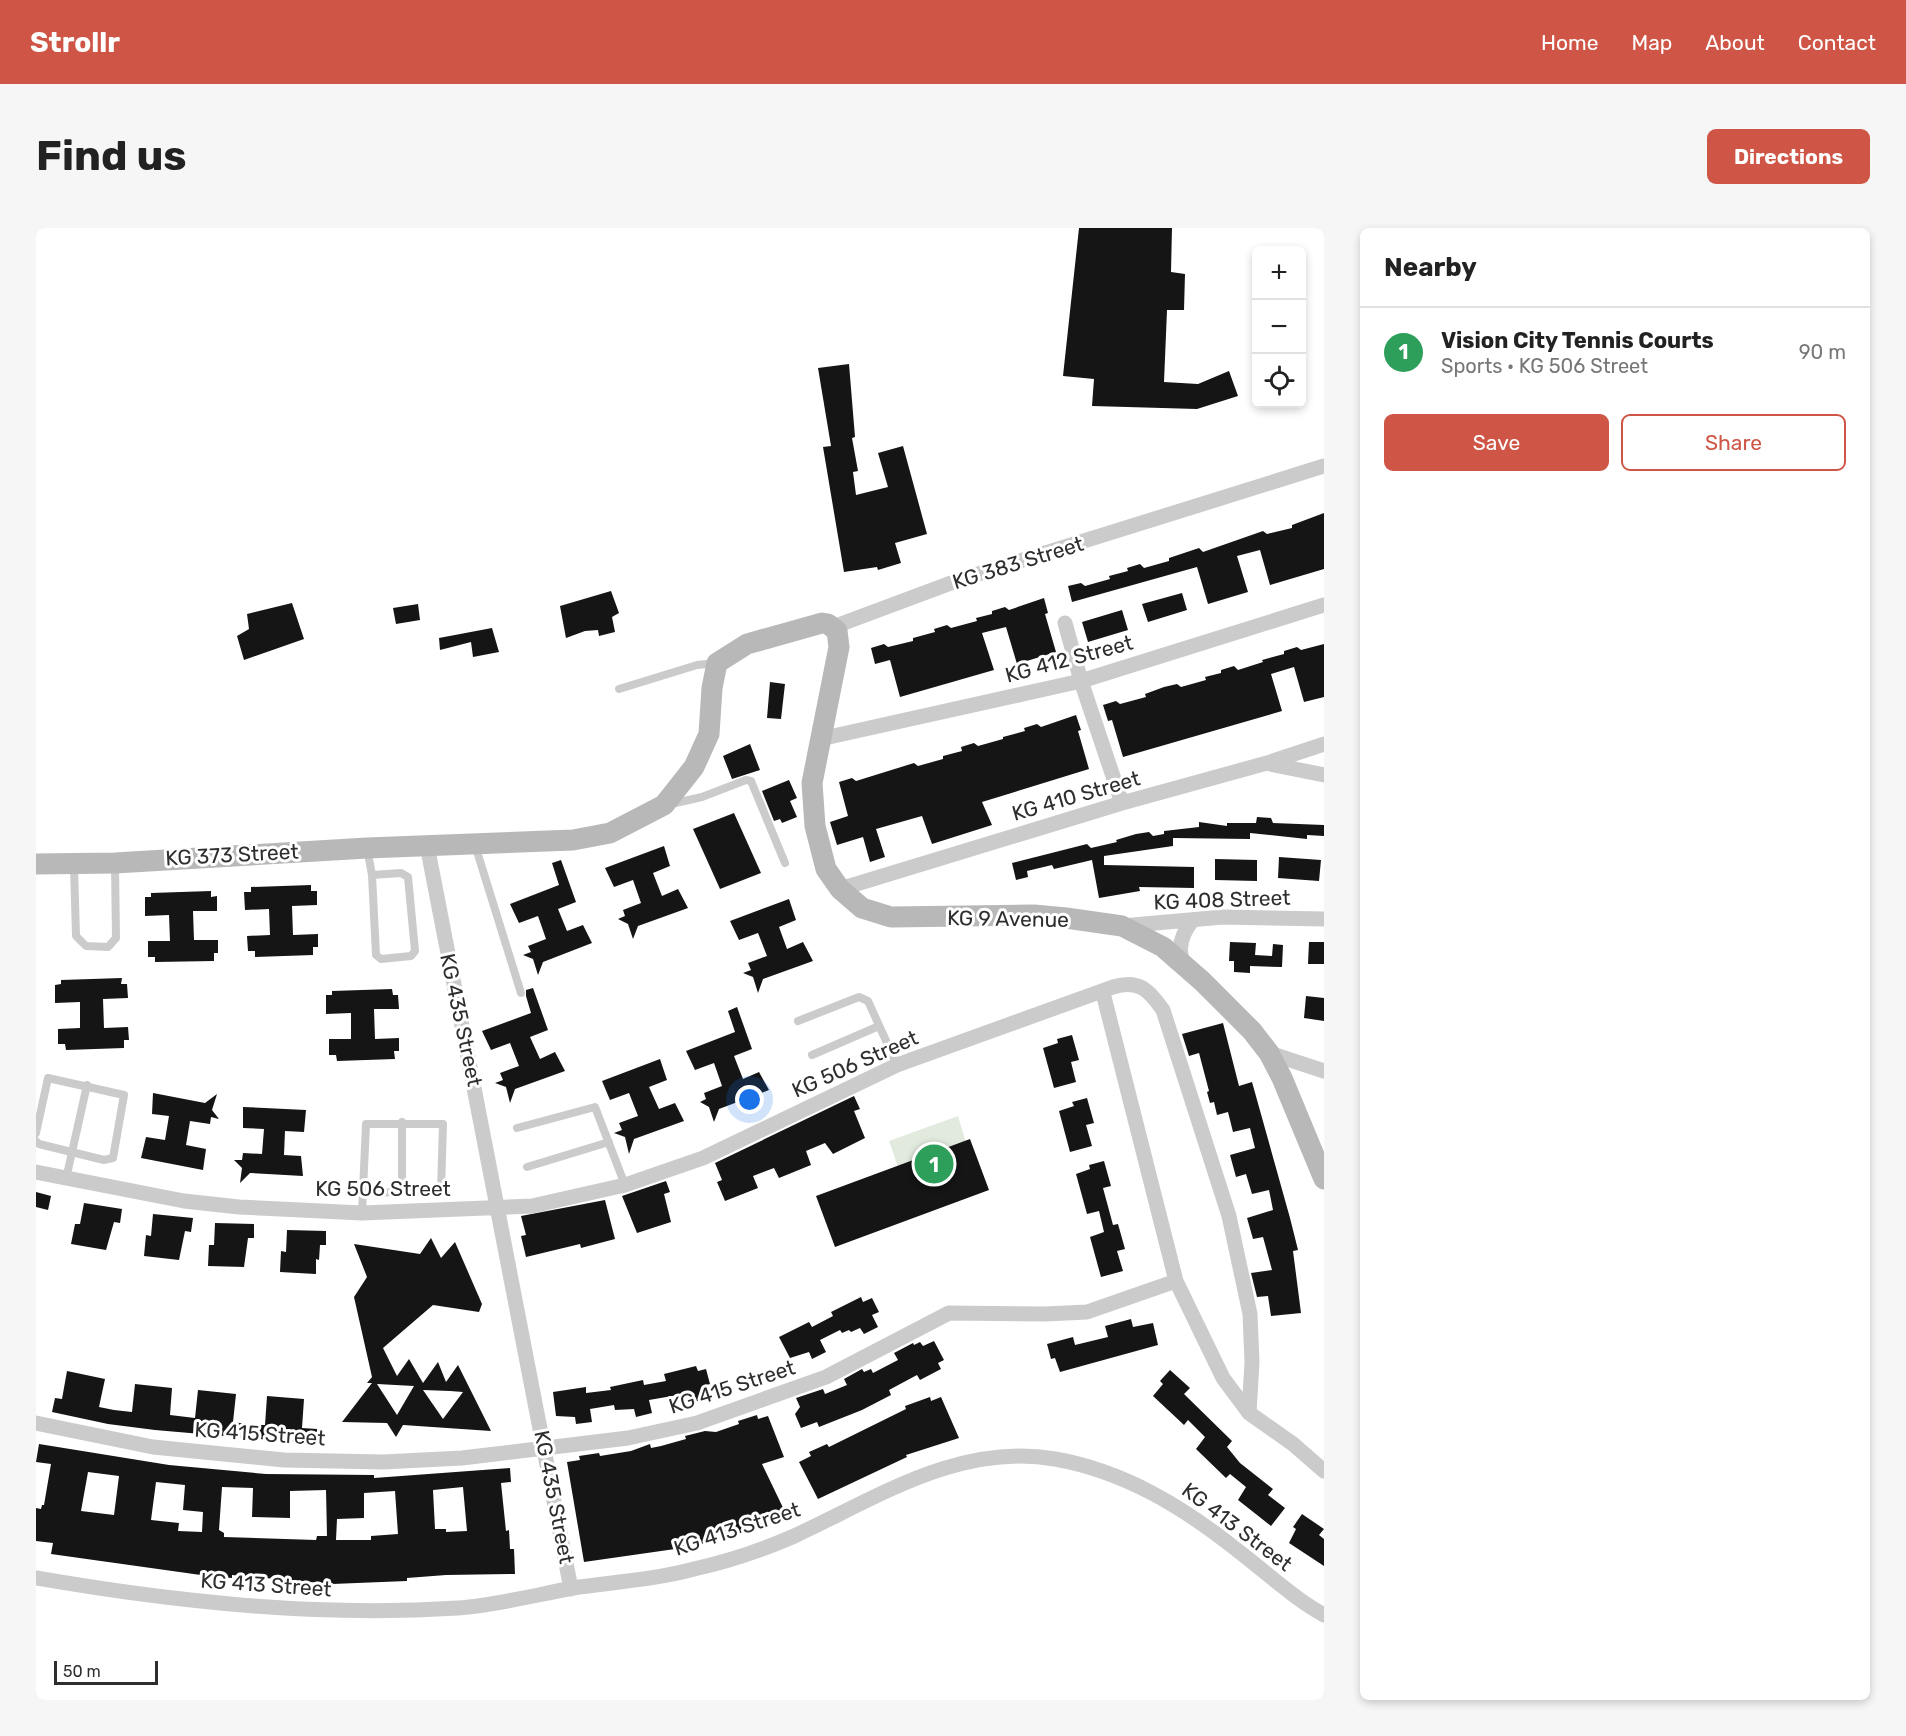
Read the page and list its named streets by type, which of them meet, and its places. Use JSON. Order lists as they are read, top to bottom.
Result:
{
  "streets": {
    "main road": ["KG 383 Street", "KG 373 Street", "KG 9 Avenue"],
    "street": [
      "KG 412 Street",
      "KG 410 Street",
      "KG 408 Street",
      "KG 435 Street",
      "KG 506 Street",
      "KG 415 Street",
      "KG 413 Street"
    ]
  },
  "crossings": [
    ["KG 383 Street", "KG 9 Avenue"],
    ["KG 412 Street", "KG 9 Avenue"],
    ["KG 410 Street", "KG 9 Avenue"],
    ["KG 373 Street", "KG 435 Street"],
    ["KG 408 Street", "KG 9 Avenue"],
    ["KG 435 Street", "KG 506 Street"],
    ["KG 435 Street", "KG 415 Street"],
    ["KG 435 Street", "KG 413 Street"]
  ],
  "scale_bar": "50 m",
  "page": {
    "header": "Strollr",
    "nav": [
      "Home",
      "Map",
      "About",
      "Contact"
    ],
    "buttons": [
      "Directions",
      ["Save", "Share"]
    ],
    "title": "Find us",
    "heading": "Nearby",
    "map_buttons": ["+", "−"],
    "list": [
      {
        "mark": "1",
        "name": "Vision City Tennis Courts",
        "note": "Sports · KG 506 Street",
        "value": "90 m"
      }
    ],
    "pins": "1",
    "scale": "50 m"
  }
}
